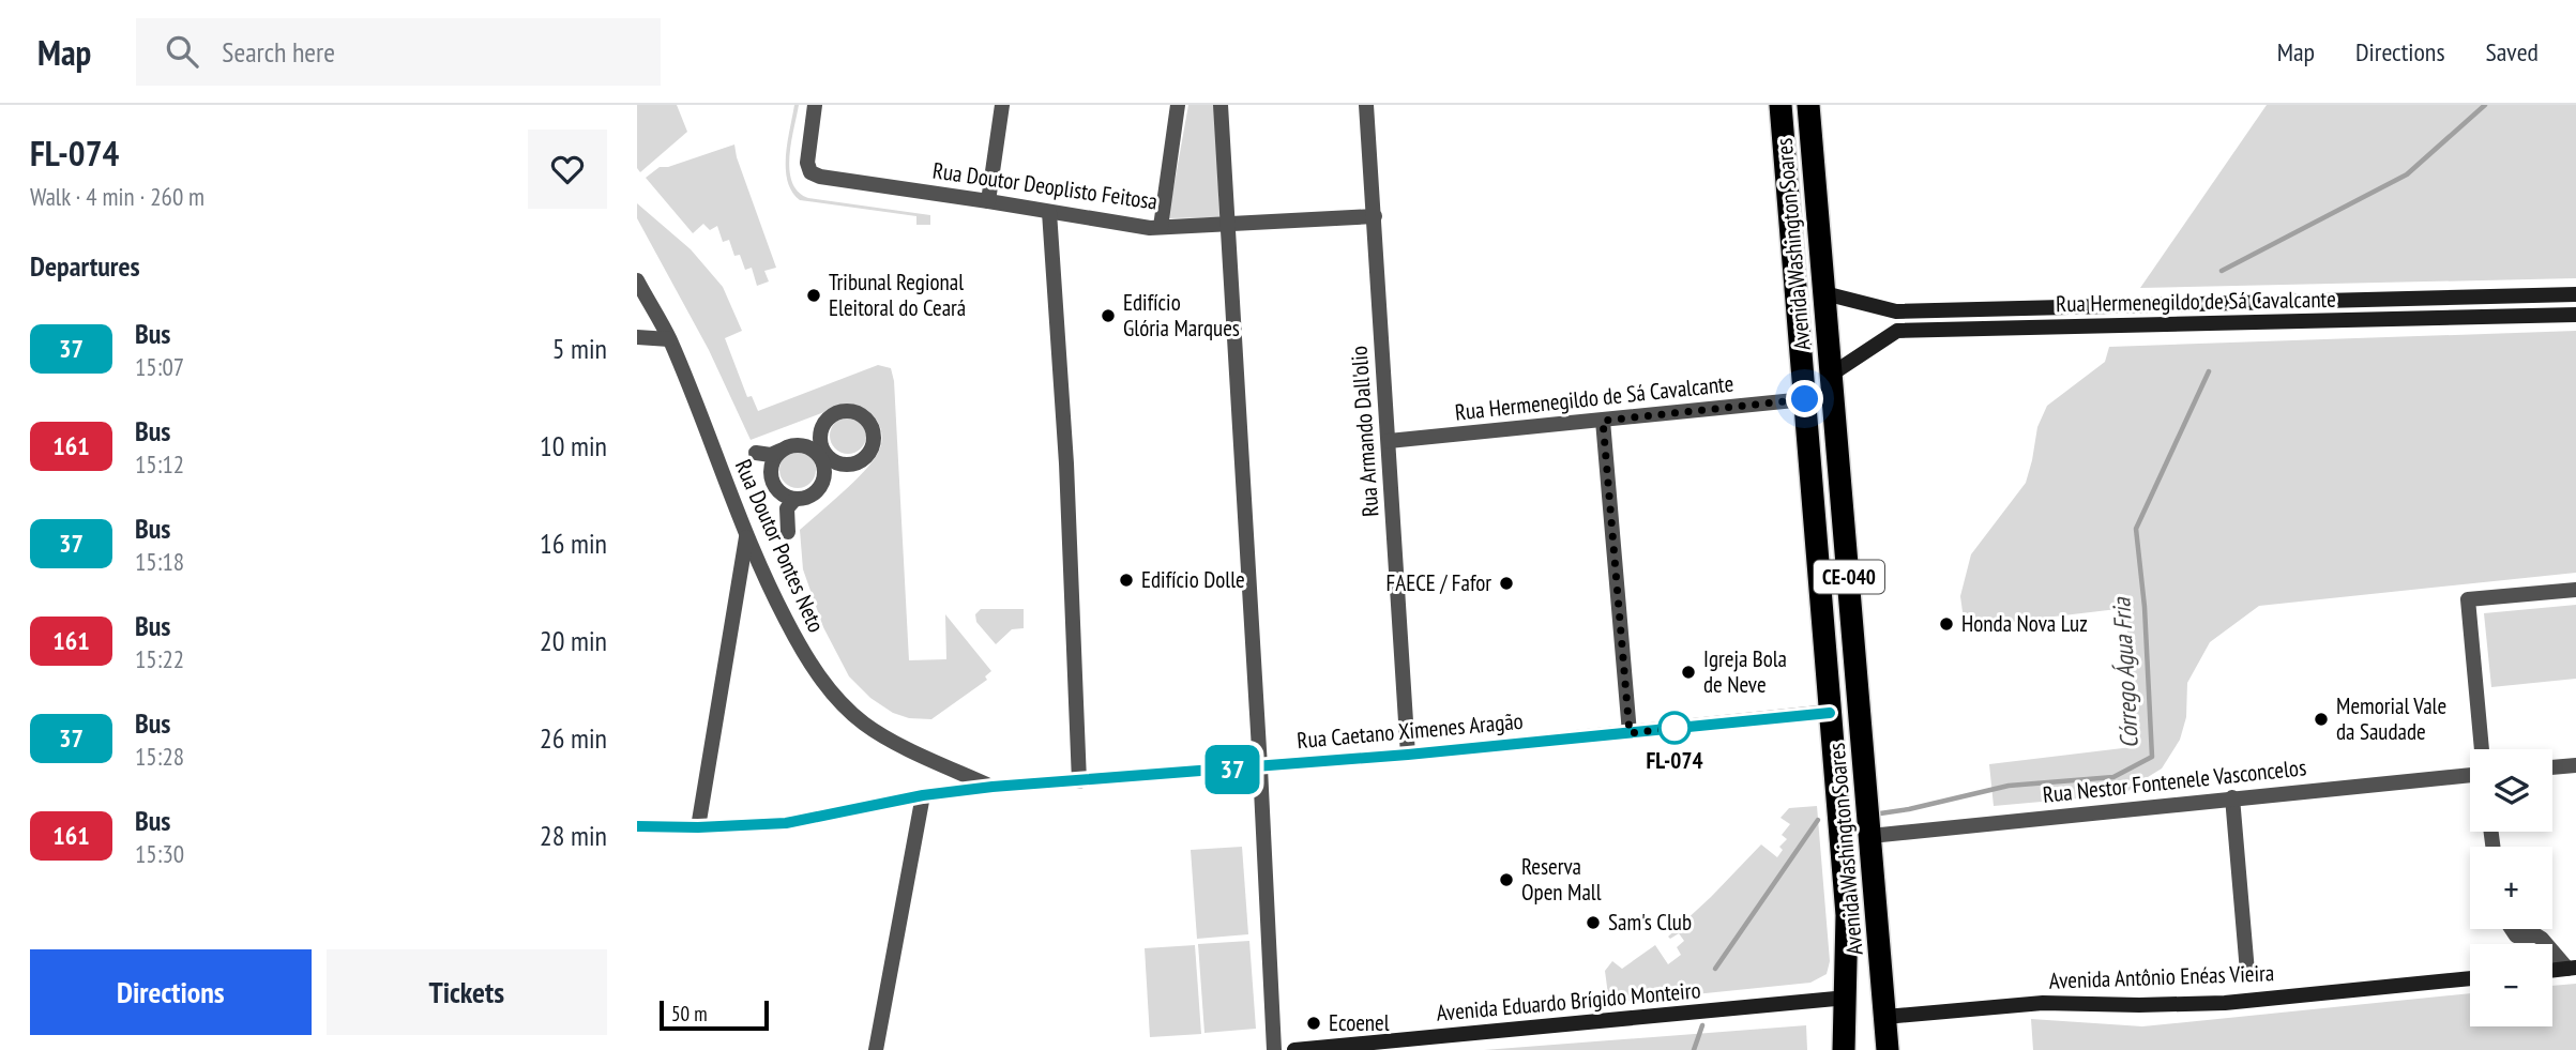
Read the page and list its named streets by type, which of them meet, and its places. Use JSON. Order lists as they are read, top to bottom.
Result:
{
  "streets": {
    "highway": ["Avenida Washington Soares", "CE-040"],
    "street": [
      "Rua Doutor Deoplisto Feitosa",
      "Rua Hermenegildo de Sá Cavalcante",
      "Rua Armando Dall'olio",
      "Rua Doutor Pontes Neto",
      "Rua Caetano Ximenes Aragão",
      "Rua Nestor Fontenele Vasconcelos",
      "Avenida Antônio Enéas Vieira",
      "Avenida Eduardo Brígido Monteiro"
    ]
  },
  "crossings": [
    ["Rua Doutor Deoplisto Feitosa", "Rua Armando Dall'olio"],
    ["Avenida Washington Soares", "Rua Hermenegildo de Sá Cavalcante"],
    ["Avenida Washington Soares", "Rua Caetano Ximenes Aragão"],
    ["Avenida Washington Soares", "Rua Nestor Fontenele Vasconcelos"],
    ["Avenida Washington Soares", "Avenida Antônio Enéas Vieira"],
    ["Avenida Washington Soares", "Avenida Eduardo Brígido Monteiro"],
    ["Rua Hermenegildo de Sá Cavalcante", "Rua Armando Dall'olio"],
    ["Rua Armando Dall'olio", "Rua Caetano Ximenes Aragão"],
    ["Rua Doutor Pontes Neto", "Rua Caetano Ximenes Aragão"]
  ],
  "water": ["Córrego Água Fria"],
  "places": [
    "Tribunal Regional Eleitoral do Ceará",
    "Edifício Glória Marques",
    "Edifício Dolle",
    "FAECE / Fafor",
    "Honda Nova Luz",
    "Igreja Bola de Neve",
    "Memorial Vale da Saudade",
    "FL-074",
    "Reserva Open Mall",
    "Sam's Club",
    "Ecoenel"
  ],
  "lines": ["bus line 37"],
  "scale_bar": "50 m",
  "page": {
    "header": "Map",
    "search": "Search here",
    "nav": ["Map", "Directions", "Saved"],
    "heading": [
      ["FL-074", "Walk · 4 min · 260 m"],
      "Departures"
    ],
    "on_map": "37",
    "list": [
      {
        "mark": "37",
        "name": "Bus",
        "note": "15:07",
        "value": "5 min"
      },
      {
        "mark": "161",
        "name": "Bus",
        "note": "15:12",
        "value": "10 min"
      },
      {
        "mark": "37",
        "name": "Bus",
        "note": "15:18",
        "value": "16 min"
      },
      {
        "mark": "161",
        "name": "Bus",
        "note": "15:22",
        "value": "20 min"
      },
      {
        "mark": "37",
        "name": "Bus",
        "note": "15:28",
        "value": "26 min"
      },
      {
        "mark": "161",
        "name": "Bus",
        "note": "15:30",
        "value": "28 min"
      }
    ],
    "map_buttons": ["+", "−"],
    "buttons": ["Directions", "Tickets"],
    "scale": "50 m"
  }
}
